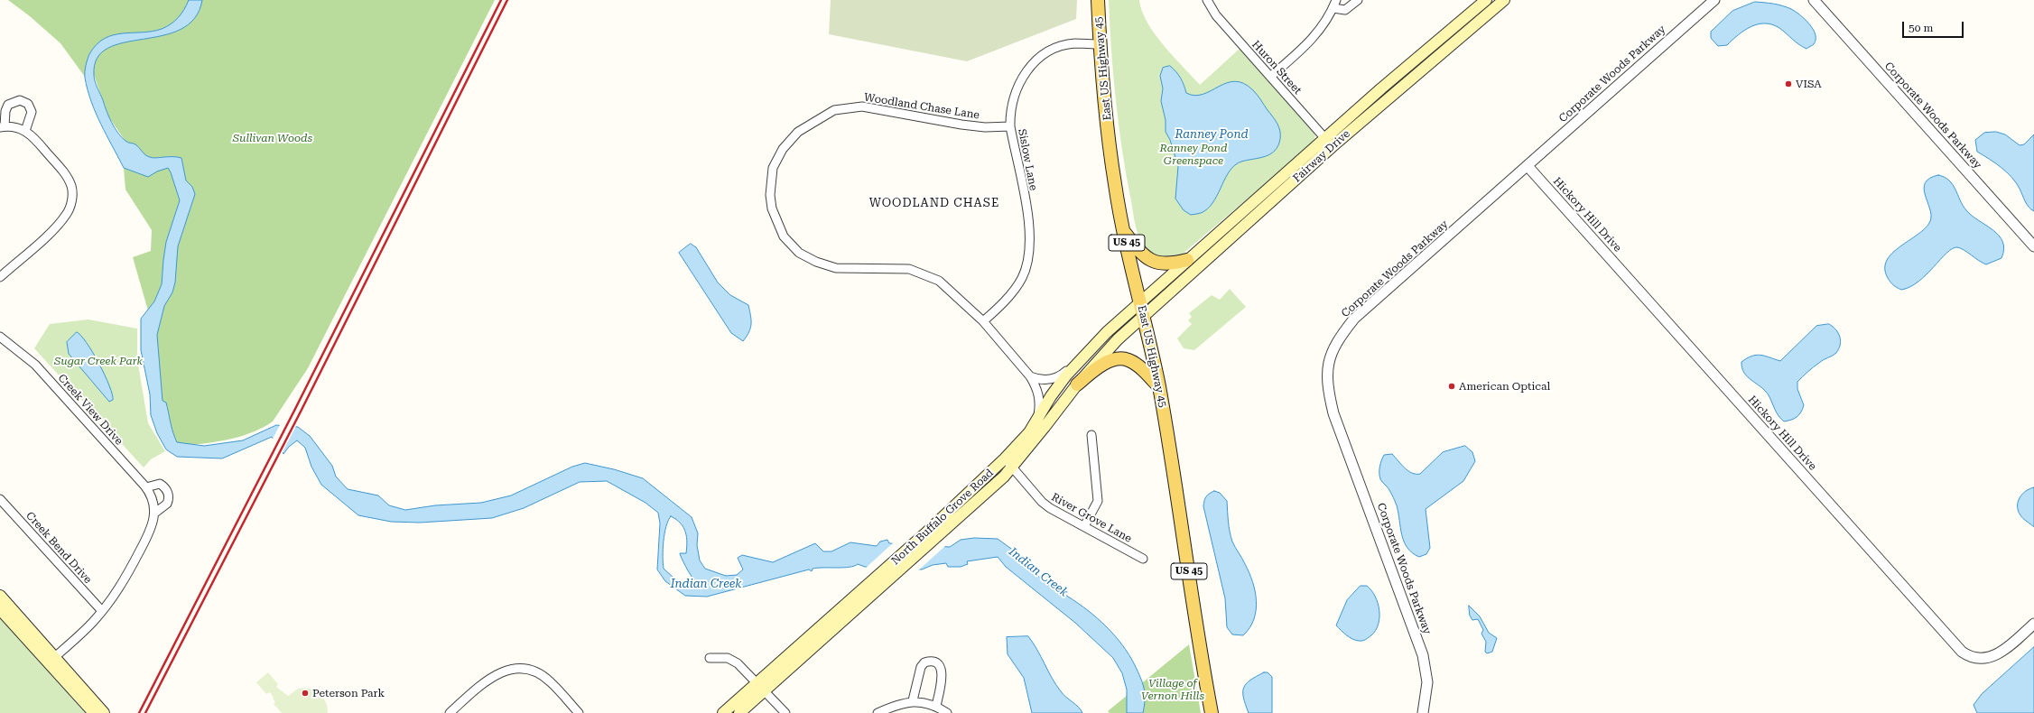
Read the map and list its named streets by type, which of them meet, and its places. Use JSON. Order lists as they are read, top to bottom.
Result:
{
  "streets": {
    "main road": [
      "East US Highway 45",
      "Fairway Drive",
      "US 45",
      "North Buffalo Grove Road"
    ],
    "street": [
      "Huron Street",
      "Corporate Woods Parkway",
      "Woodland Chase Lane",
      "Sislow Lane",
      "Hickory Hill Drive",
      "Creek View Drive",
      "River Grove Lane",
      "Creek Bend Drive"
    ]
  },
  "crossings": [
    ["Huron Street", "Fairway Drive"],
    ["East US Highway 45", "Fairway Drive"],
    ["East US Highway 45", "Sislow Lane"],
    ["East US Highway 45", "North Buffalo Grove Road"],
    ["Corporate Woods Parkway", "Hickory Hill Drive"],
    ["Woodland Chase Lane", "Sislow Lane"],
    ["Woodland Chase Lane", "North Buffalo Grove Road"],
    ["Fairway Drive", "North Buffalo Grove Road"],
    ["North Buffalo Grove Road", "River Grove Lane"]
  ],
  "districts": ["WOODLAND CHASE"],
  "water": ["Ranney Pond", "Indian Creek"],
  "parks": [
    "Sullivan Woods",
    "Ranney Pond Greenspace",
    "Sugar Creek Park",
    "Village of Vernon Hills"
  ],
  "places": ["VISA", "American Optical", "Peterson Park"],
  "scale_bar": "50 m"
}
